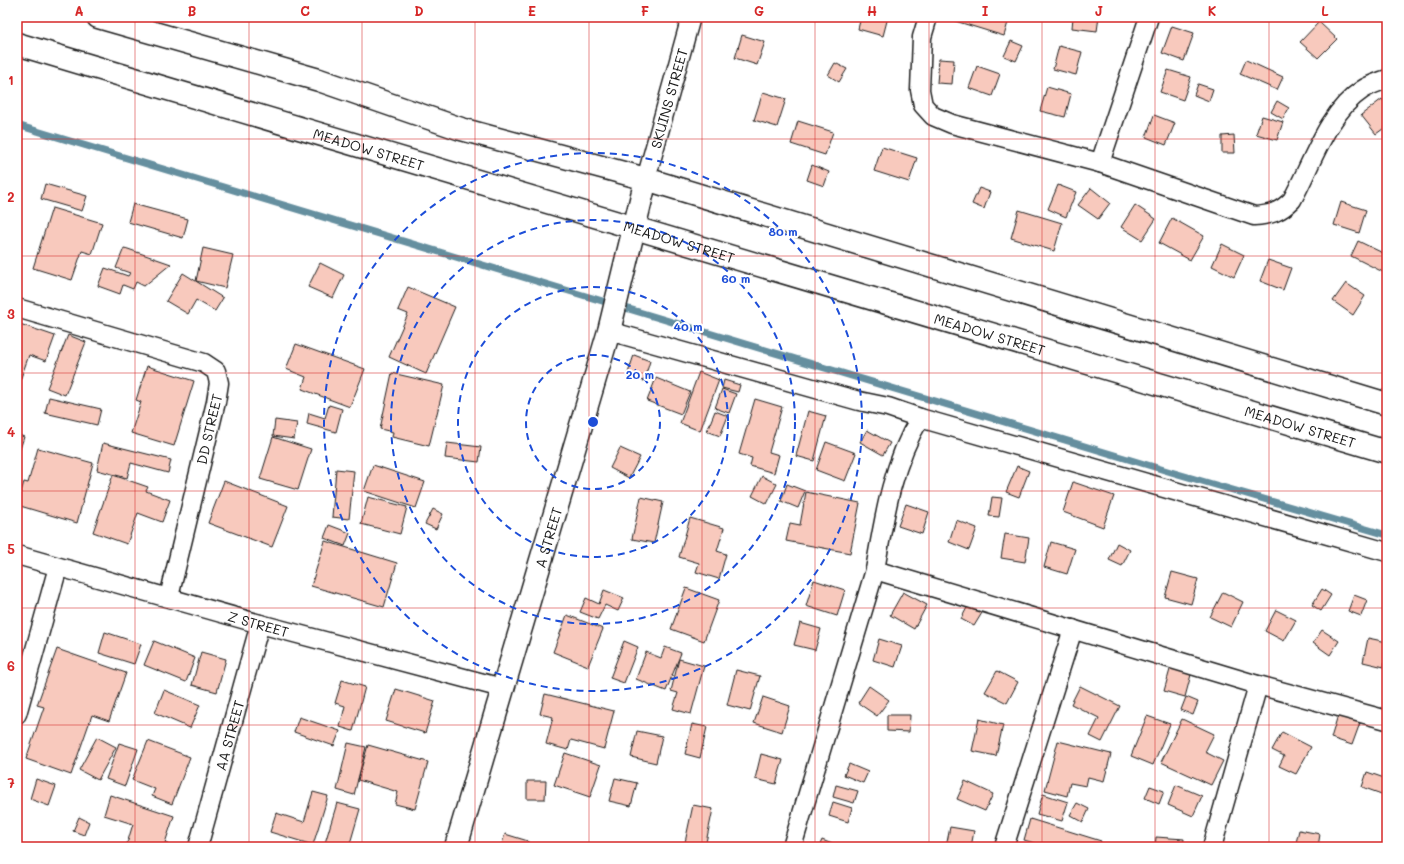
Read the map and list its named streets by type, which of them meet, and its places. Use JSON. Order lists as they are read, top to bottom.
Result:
{
  "streets": {
    "street": [
      "SKUINS STREET",
      "MEADOW STREET",
      "DD STREET",
      "A STREET",
      "Z STREET",
      "AA STREET"
    ]
  },
  "crossings": [
    ["SKUINS STREET", "A STREET"],
    ["MEADOW STREET", "A STREET"],
    ["DD STREET", "Z STREET"],
    ["A STREET", "Z STREET"],
    ["Z STREET", "AA STREET"]
  ],
  "grid": {
    "columns": [
      "A",
      "B",
      "C",
      "D",
      "E",
      "F",
      "G",
      "H",
      "I",
      "J",
      "K",
      "L"
    ],
    "rows": [
      "1",
      "2",
      "3",
      "4",
      "5",
      "6",
      "7"
    ]
  },
  "rings": [
    "80 m",
    "60 m",
    "40 m",
    "20 m"
  ]
}
